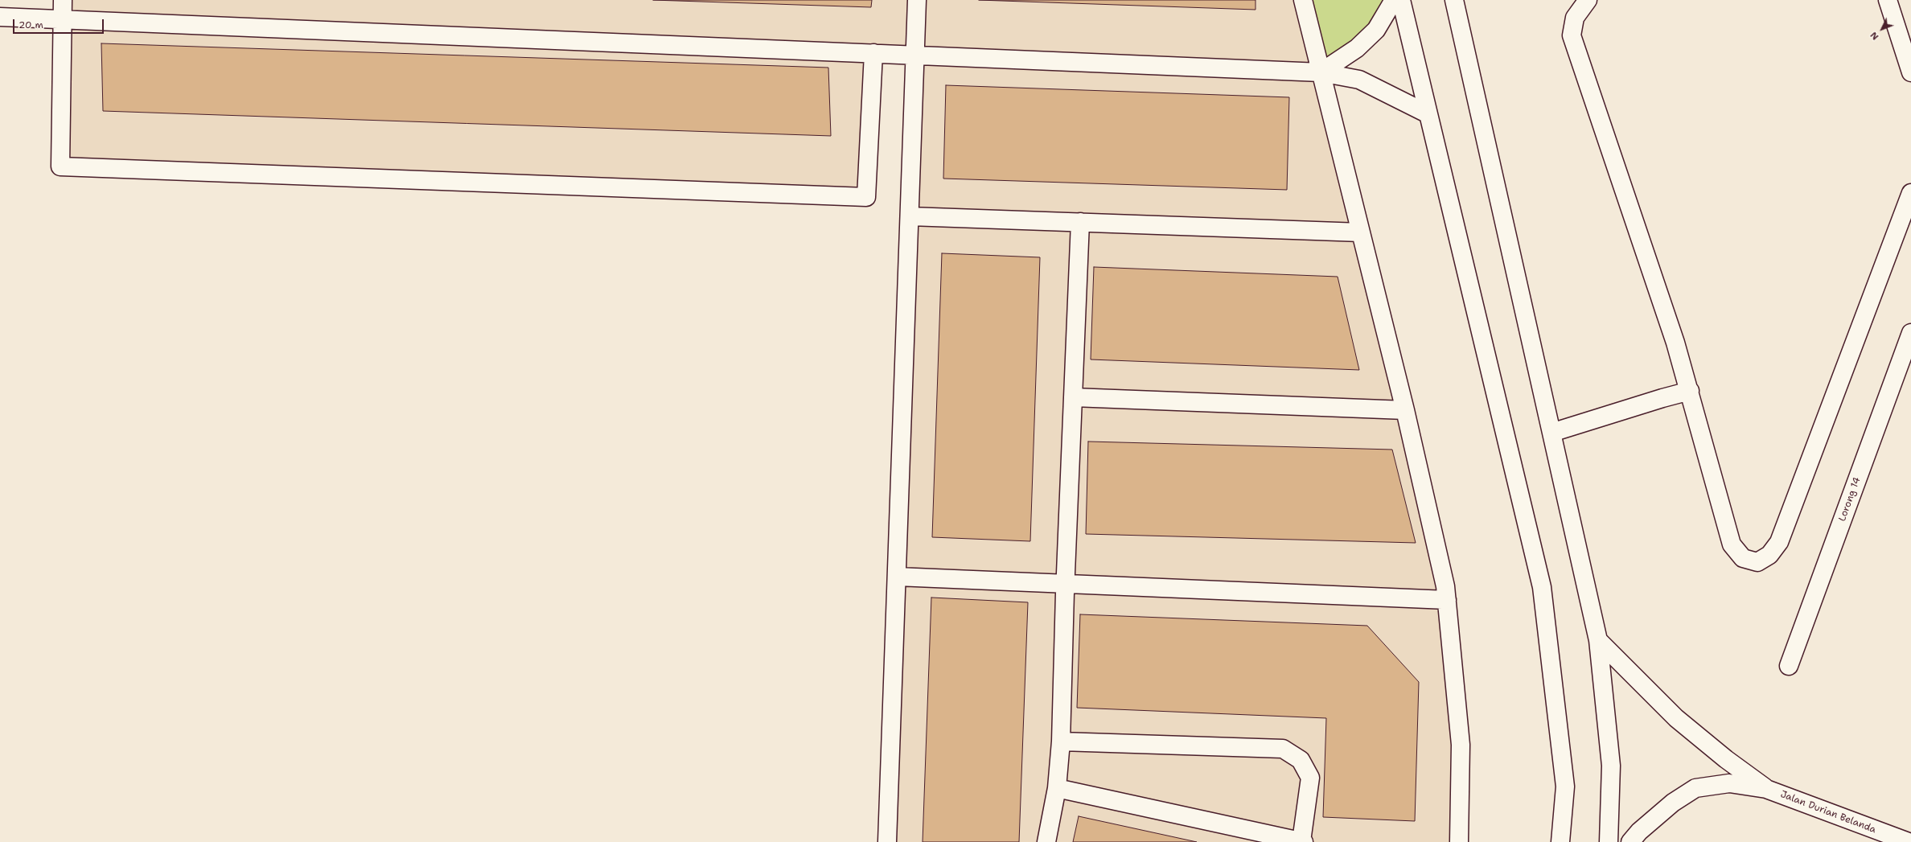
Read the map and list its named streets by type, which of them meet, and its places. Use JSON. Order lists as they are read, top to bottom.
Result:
{
  "streets": {
    "street": ["Lorong 14", "Jalan Durian Belanda"]
  },
  "scale_bar": "20 m",
  "north": "bottom left"
}
